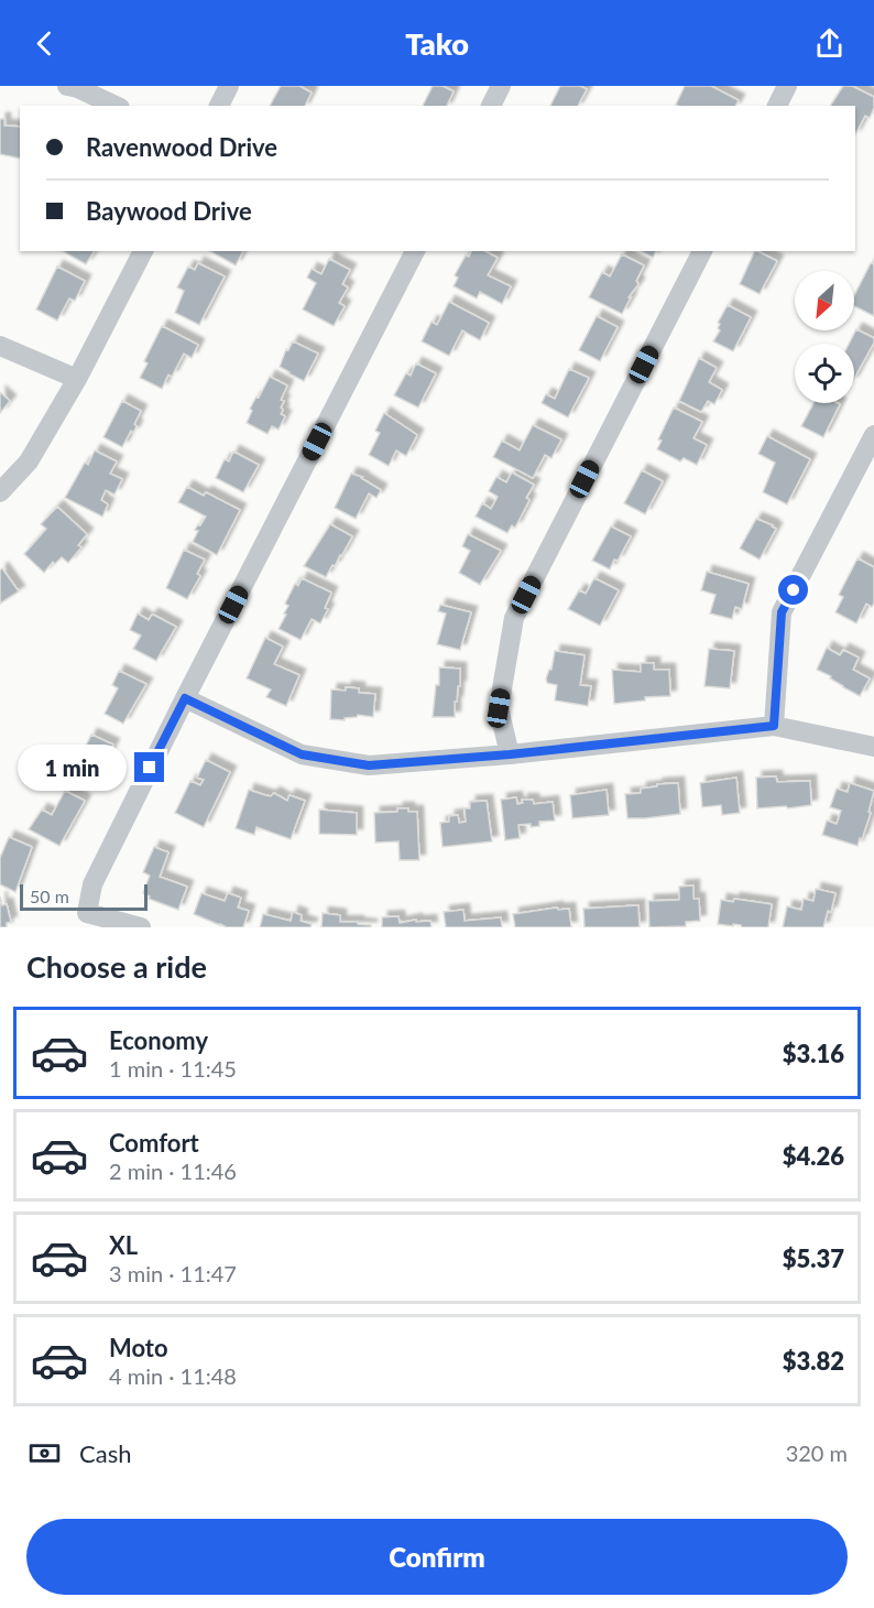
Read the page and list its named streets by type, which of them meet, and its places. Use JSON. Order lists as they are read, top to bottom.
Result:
{
  "scale_bar": "50 m",
  "north": "bottom left",
  "page": {
    "header": "Tako",
    "banner": ["Ravenwood Drive", "Baywood Drive"],
    "bubble": "1 min",
    "scale": "50 m",
    "heading": "Choose a ride",
    "list": [
      {
        "name": "Economy",
        "note": "1 min · 11:45",
        "value": "$3.16"
      },
      {
        "name": "Comfort",
        "note": "2 min · 11:46",
        "value": "$4.26"
      },
      {
        "name": "XL",
        "note": "3 min · 11:47",
        "value": "$5.37"
      },
      {
        "name": "Moto",
        "note": "4 min · 11:48",
        "value": "$3.82"
      }
    ],
    "pay": ["Cash", "320 m"],
    "buttons": "Confirm"
  }
}
